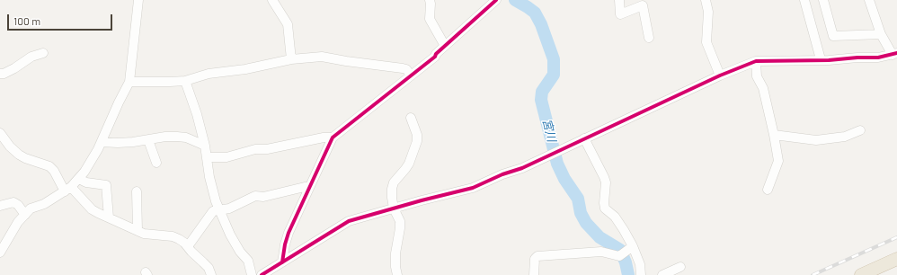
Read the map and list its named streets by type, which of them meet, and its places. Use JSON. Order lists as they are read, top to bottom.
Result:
{
  "water": ["宮川"],
  "scale_bar": "100 m"
}
